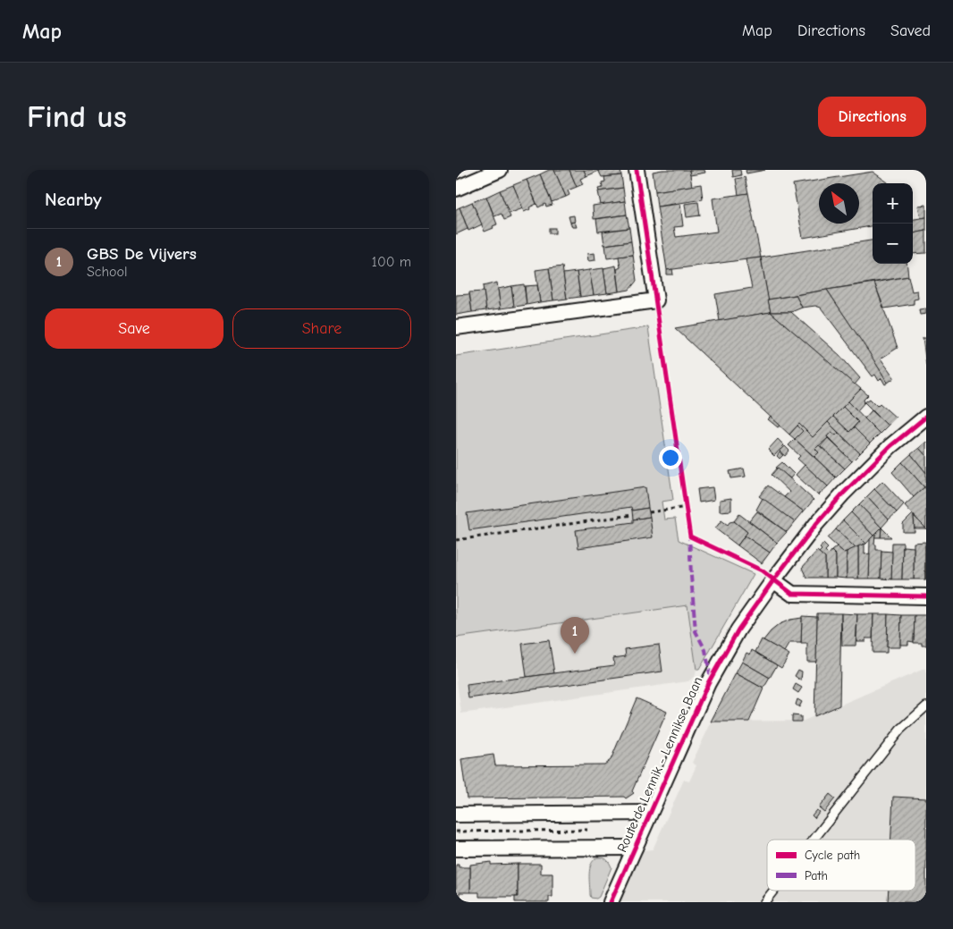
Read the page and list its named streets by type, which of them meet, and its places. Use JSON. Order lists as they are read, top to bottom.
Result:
{
  "streets": {
    "street": ["Route de Lennik - Lennikse Baan"]
  },
  "legend": ["Cycle path", "Path"],
  "north": "top left",
  "page": {
    "header": "Map",
    "nav": ["Map", "Directions", "Saved"],
    "buttons": [
      "Directions",
      ["Save", "Share"]
    ],
    "title": "Find us",
    "heading": "Nearby",
    "map_buttons": ["+", "−"],
    "list": [
      {
        "mark": "1",
        "name": "GBS De Vijvers",
        "note": "School",
        "value": "100 m"
      }
    ],
    "pins": "1"
  }
}
